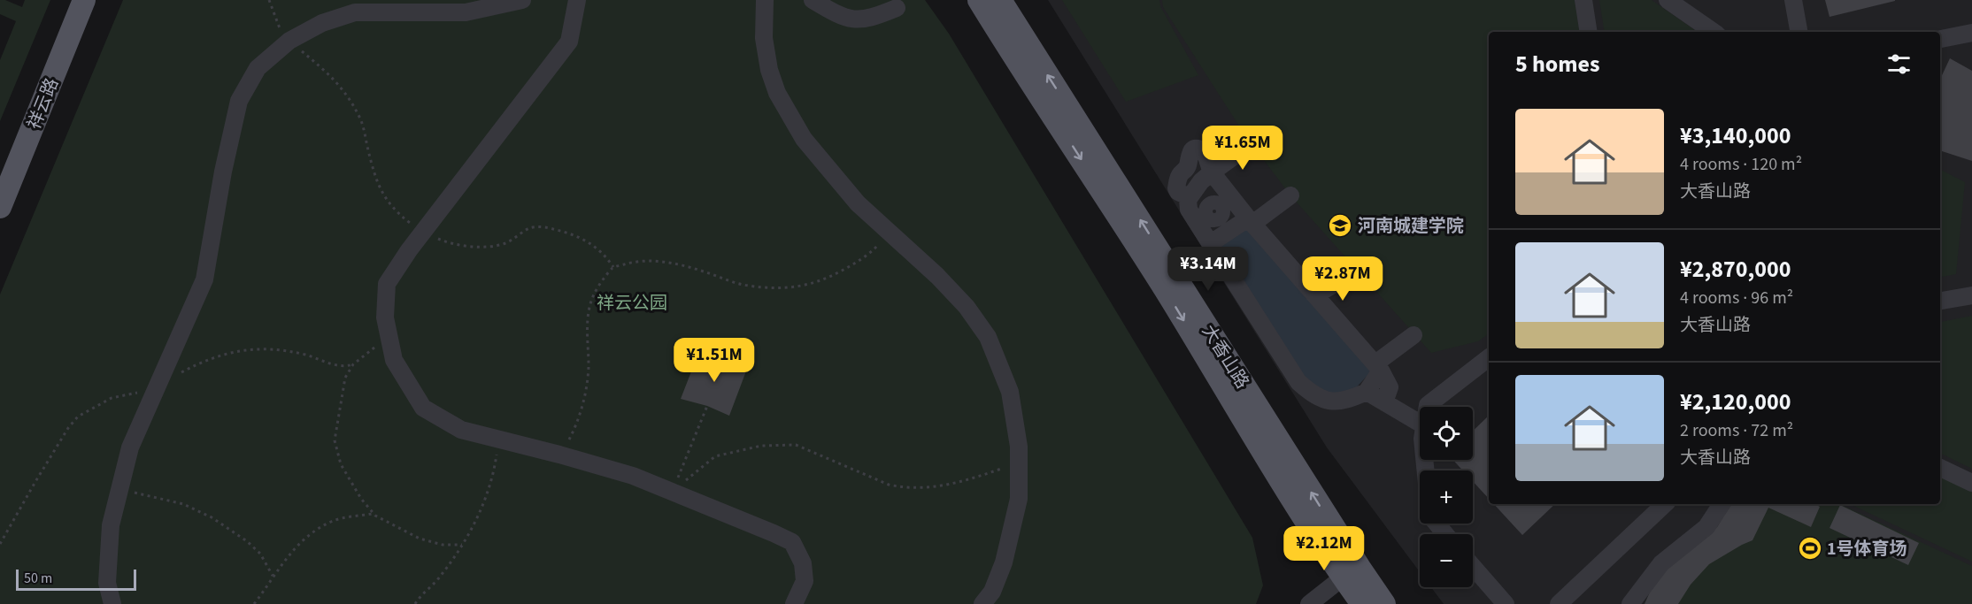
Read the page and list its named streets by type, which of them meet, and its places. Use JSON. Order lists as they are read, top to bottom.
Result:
{
  "streets": {
    "main road": ["祥云路", "大香山路"]
  },
  "parks": ["祥云公园"],
  "places": {
    "school or university": ["河南城建学院"],
    "sports": ["1号体育场"]
  },
  "scale_bar": "50 m",
  "page": {
    "heading": "5 homes",
    "list": [
      {
        "name": "¥3,140,000",
        "note": "4 rooms · 120 m² · 大香山路"
      },
      {
        "name": "¥2,870,000",
        "note": "4 rooms · 96 m² · 大香山路"
      },
      {
        "name": "¥2,120,000",
        "note": "2 rooms · 72 m² · 大香山路"
      }
    ],
    "price": [
      "¥1.65M",
      "¥3.14M",
      "¥2.87M",
      "¥1.51M",
      "¥2.12M"
    ],
    "map_buttons": ["+", "−"],
    "scale": "50 m"
  }
}
